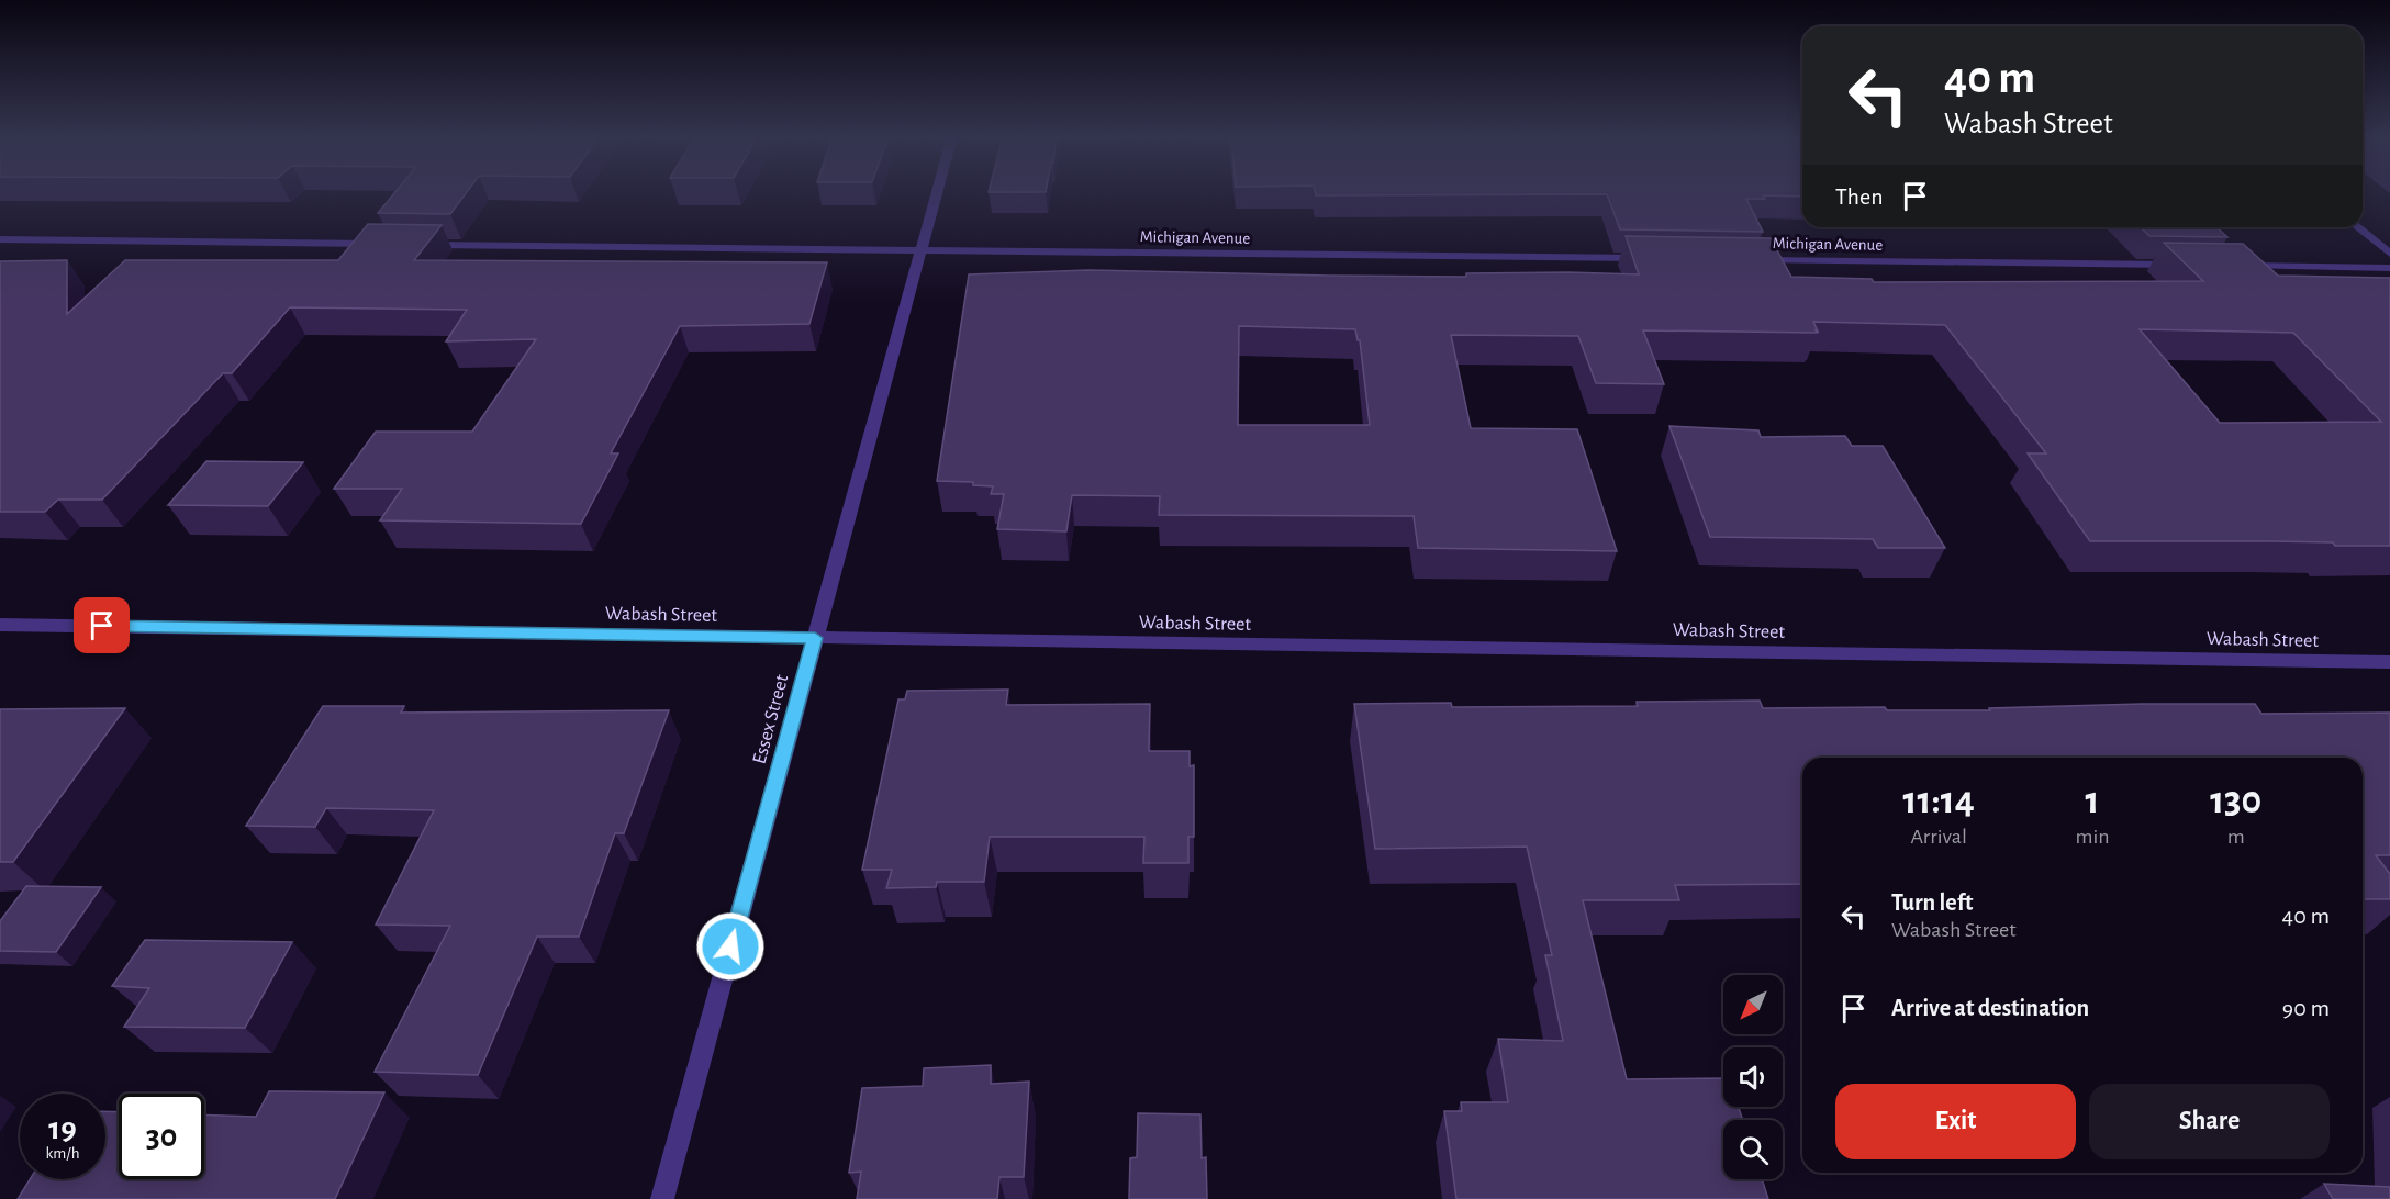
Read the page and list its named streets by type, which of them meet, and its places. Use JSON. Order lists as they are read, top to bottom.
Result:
{
  "streets": {
    "street": ["Michigan Avenue", "Wabash Street", "Essex Street"]
  },
  "crossings": [
    ["Michigan Avenue", "Essex Street"],
    ["Wabash Street", "Essex Street"]
  ],
  "north": "bottom left",
  "page": {
    "turn": ["40 m", "Wabash Street"],
    "then": "Then",
    "eta": [
      "11:14",
      "Arrival",
      "1",
      "min",
      "130",
      "m"
    ],
    "list": [
      {
        "name": "Turn left",
        "note": "Wabash Street",
        "value": "40 m"
      },
      {
        "name": "Arrive at destination",
        "value": "90 m"
      }
    ],
    "buttons": ["Exit", "Share"],
    "speed": "19 km/h",
    "limit": "30"
  }
}
